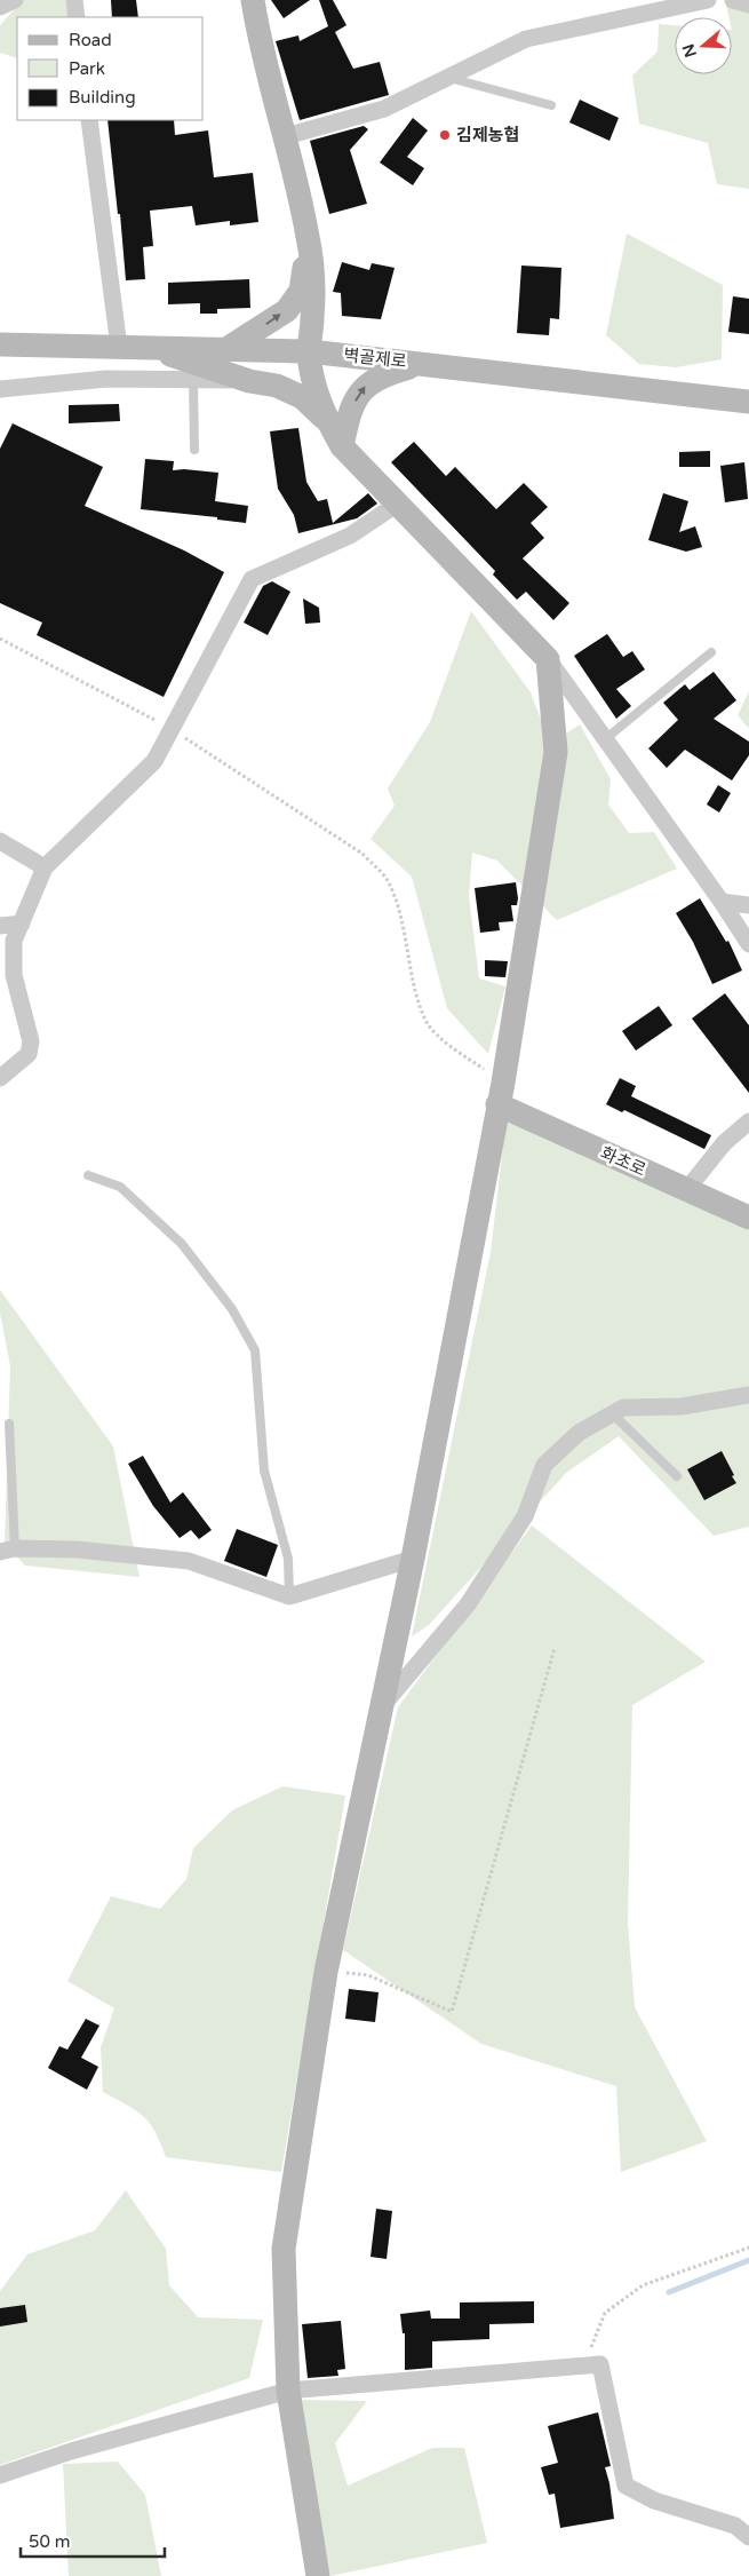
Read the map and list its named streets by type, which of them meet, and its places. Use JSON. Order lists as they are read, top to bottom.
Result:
{
  "streets": {
    "street": ["벽골제로", "화초로"]
  },
  "places": ["김제농협"],
  "legend": ["Road", "Park", "Building"],
  "scale_bar": "50 m",
  "north": "left"
}
